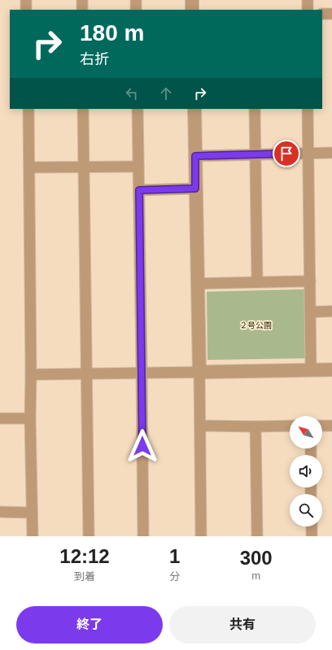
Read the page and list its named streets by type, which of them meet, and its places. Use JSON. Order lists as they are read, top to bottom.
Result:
{
  "parks": ["２号公園"],
  "north": "top left",
  "page": {
    "turn": ["180 m", "右折"],
    "eta": [
      "12:12",
      "到着",
      "1",
      "分",
      "300",
      "m"
    ],
    "buttons": ["終了", "共有"]
  }
}
